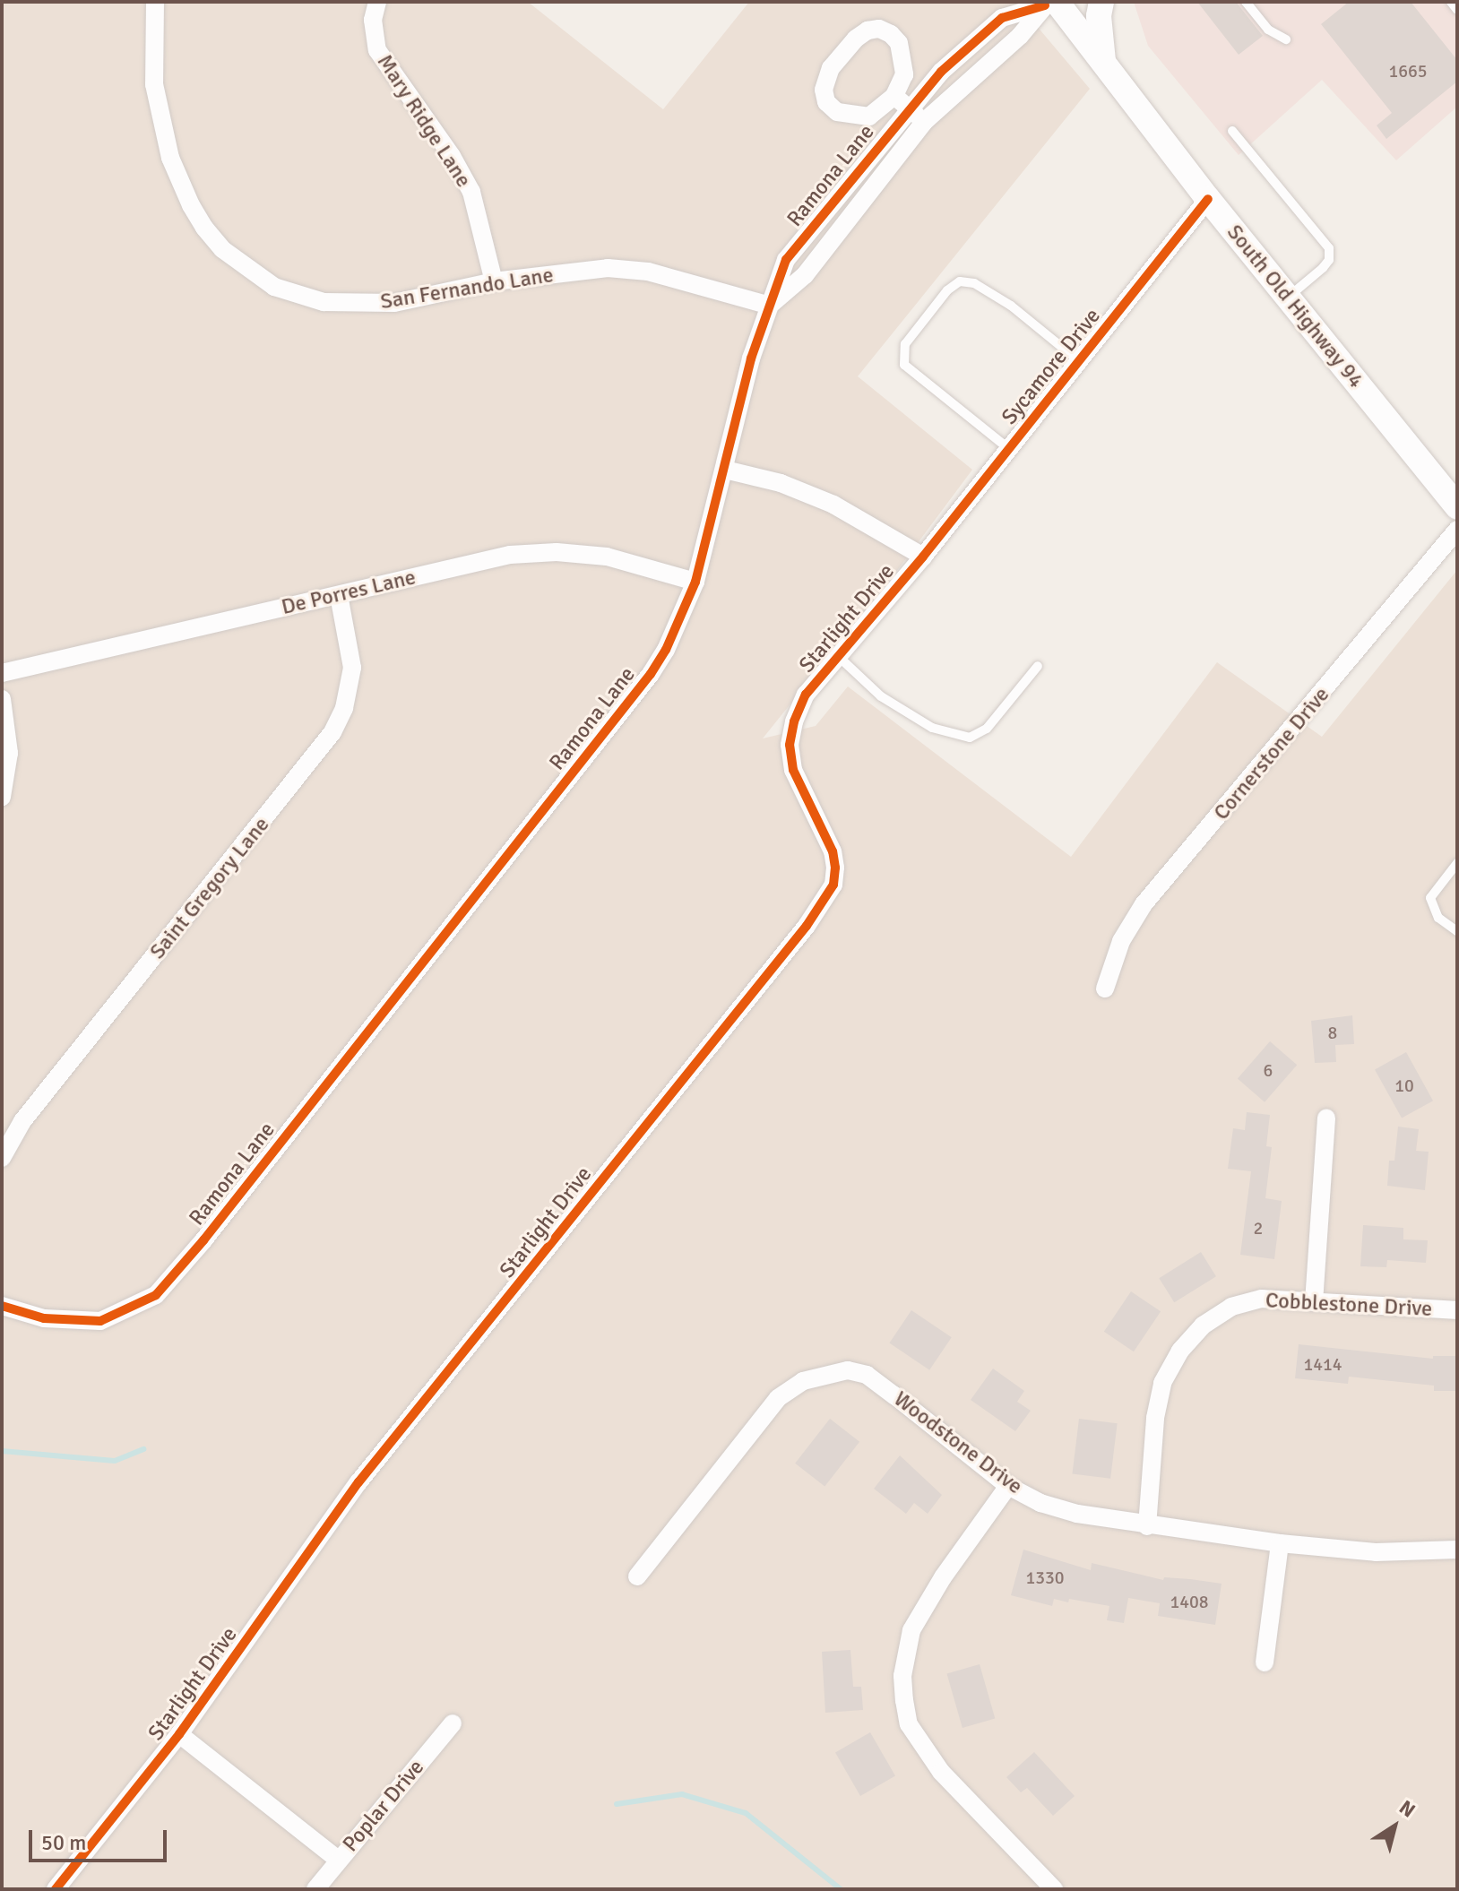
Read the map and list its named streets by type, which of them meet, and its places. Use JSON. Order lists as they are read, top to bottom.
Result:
{
  "streets": {
    "main road": ["South Old Highway 94"],
    "street": [
      "Mary Ridge Lane",
      "Ramona Lane",
      "San Fernando Lane",
      "Sycamore Drive",
      "De Porres Lane",
      "Starlight Drive",
      "Cornerstone Drive",
      "Saint Gregory Lane",
      "Cobblestone Drive",
      "Woodstone Drive",
      "Poplar Drive"
    ]
  },
  "crossings": [
    ["Mary Ridge Lane", "San Fernando Lane"],
    ["Ramona Lane", "San Fernando Lane"],
    ["Ramona Lane", "South Old Highway 94"],
    ["Ramona Lane", "De Porres Lane"],
    ["South Old Highway 94", "Sycamore Drive"],
    ["Sycamore Drive", "Starlight Drive"],
    ["De Porres Lane", "Saint Gregory Lane"],
    ["Cobblestone Drive", "Woodstone Drive"]
  ],
  "house_numbers": [
    "1665",
    "8",
    "6",
    "10",
    "2",
    "1414",
    "1330",
    "1408"
  ],
  "scale_bar": "50 m",
  "north": "top right"
}
